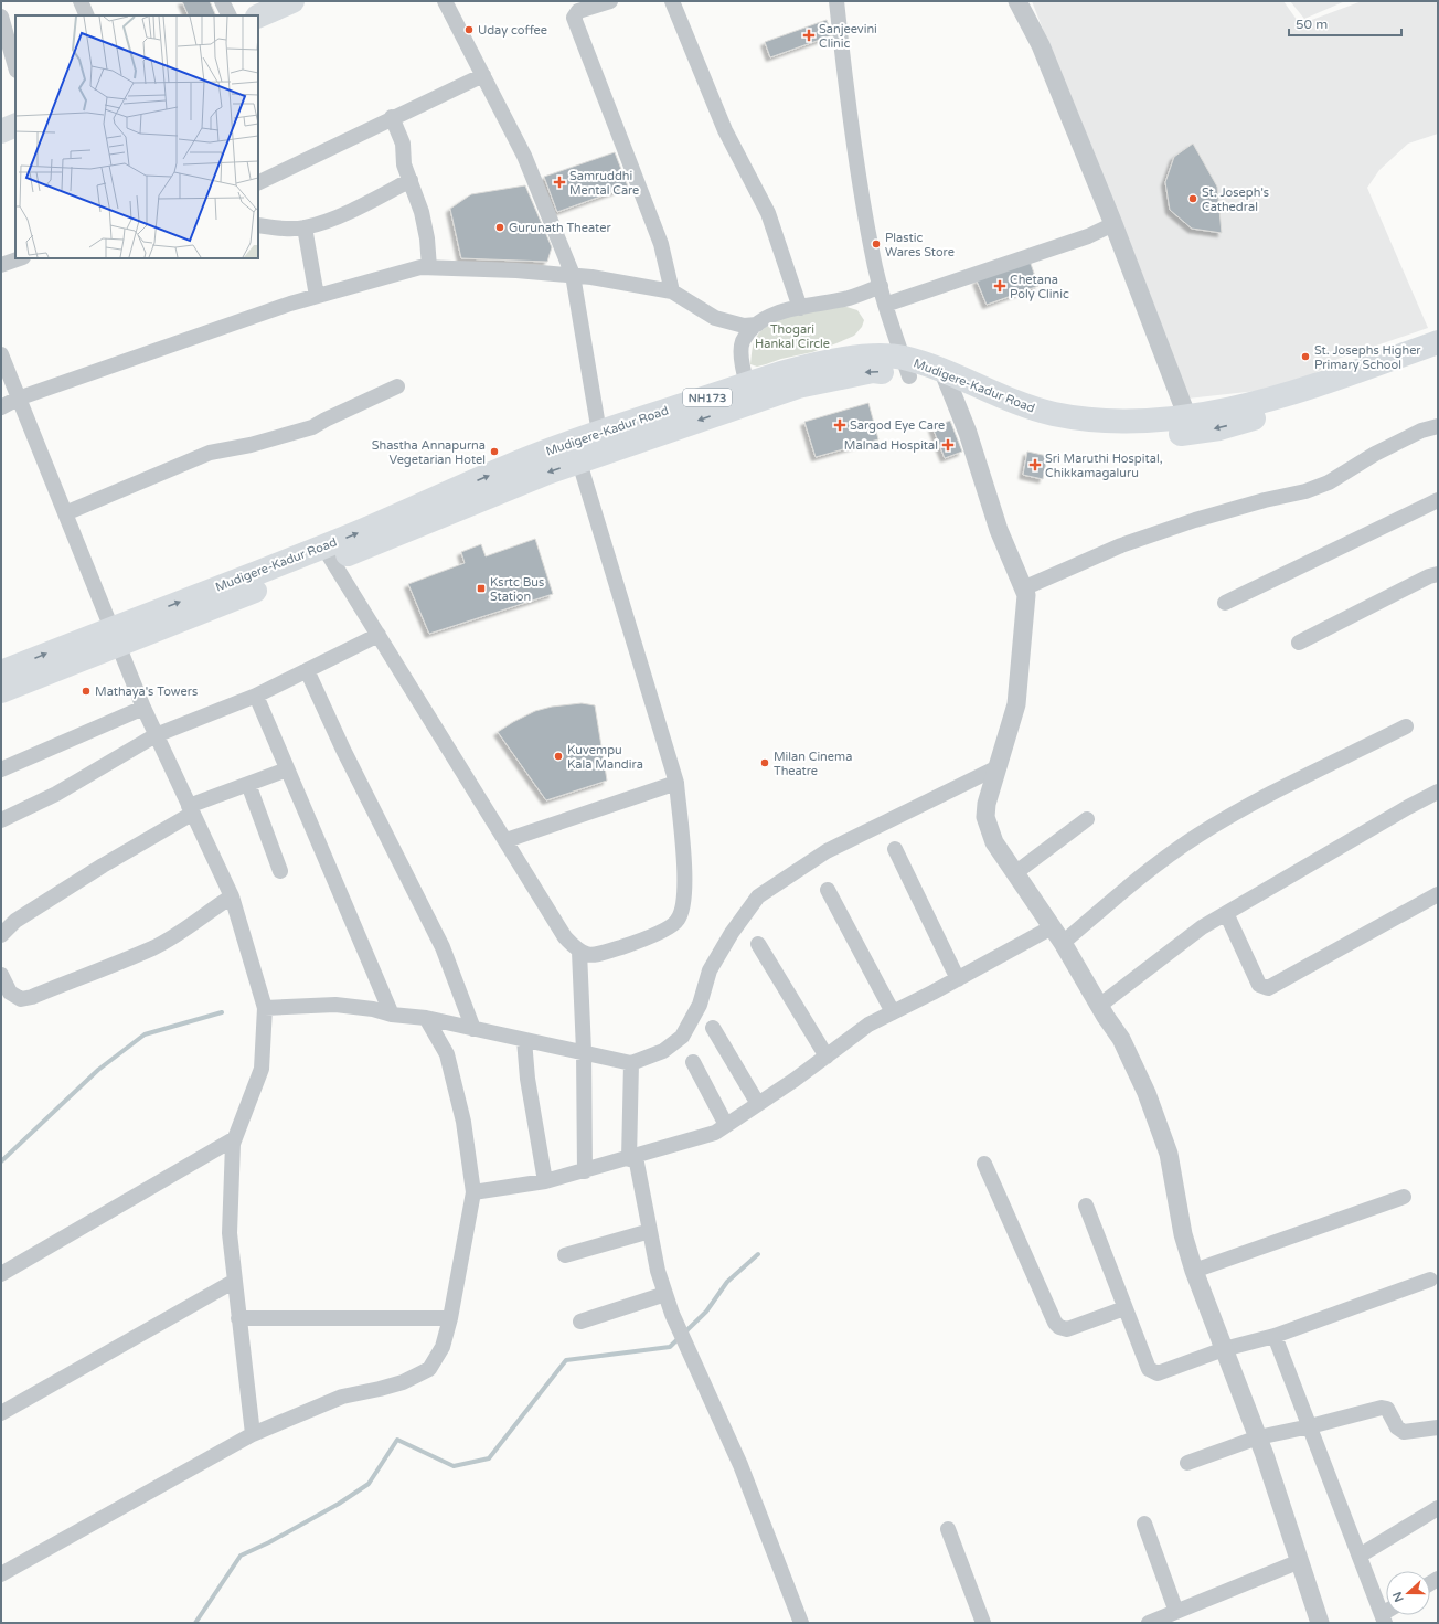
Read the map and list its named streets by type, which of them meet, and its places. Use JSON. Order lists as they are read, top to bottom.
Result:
{
  "streets": {
    "main road": ["Mudigere-Kadur Road", "NH173"]
  },
  "parks": ["Thogari Hankal Circle"],
  "places": {
    "other": [
      "Uday coffee",
      "St. Joseph's Cathedral",
      "Gurunath Theater",
      "Plastic Wares Store",
      "St. Josephs Higher Primary School",
      "Shastha Annapurna Vegetarian Hotel",
      "Mathaya's Towers",
      "Kuvempu Kala Mandira",
      "Milan Cinema Theatre"
    ],
    "health": [
      "Sanjeevini Clinic",
      "Samruddhi Mental Care",
      "Chetana Poly Clinic",
      "Sargod Eye Care",
      "Malnad Hospital",
      "Sri Maruthi Hospital, Chikkamagaluru"
    ],
    "transit": ["Ksrtc Bus Station"]
  },
  "scale_bar": "50 m",
  "north": "left"
}
